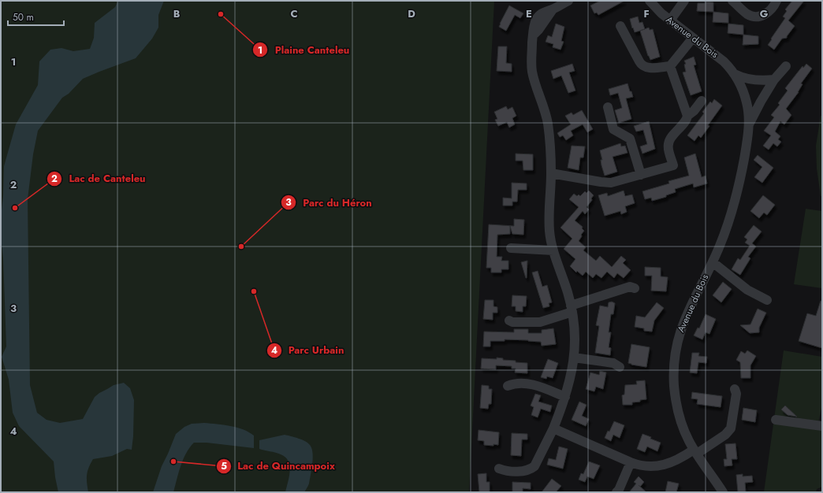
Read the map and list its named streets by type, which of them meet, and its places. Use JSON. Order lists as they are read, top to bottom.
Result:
{
  "streets": {
    "street": ["Avenue du Bois"]
  },
  "places": [
    "Plaine Canteleu",
    "Lac de Canteleu",
    "Parc du Héron",
    "Parc Urbain",
    "Lac de Quincampoix"
  ],
  "scale_bar": "50 m",
  "grid": {
    "columns": [
      "B",
      "C",
      "D",
      "E",
      "F",
      "G"
    ],
    "rows": [
      "1",
      "2",
      "3",
      "4"
    ]
  }
}
